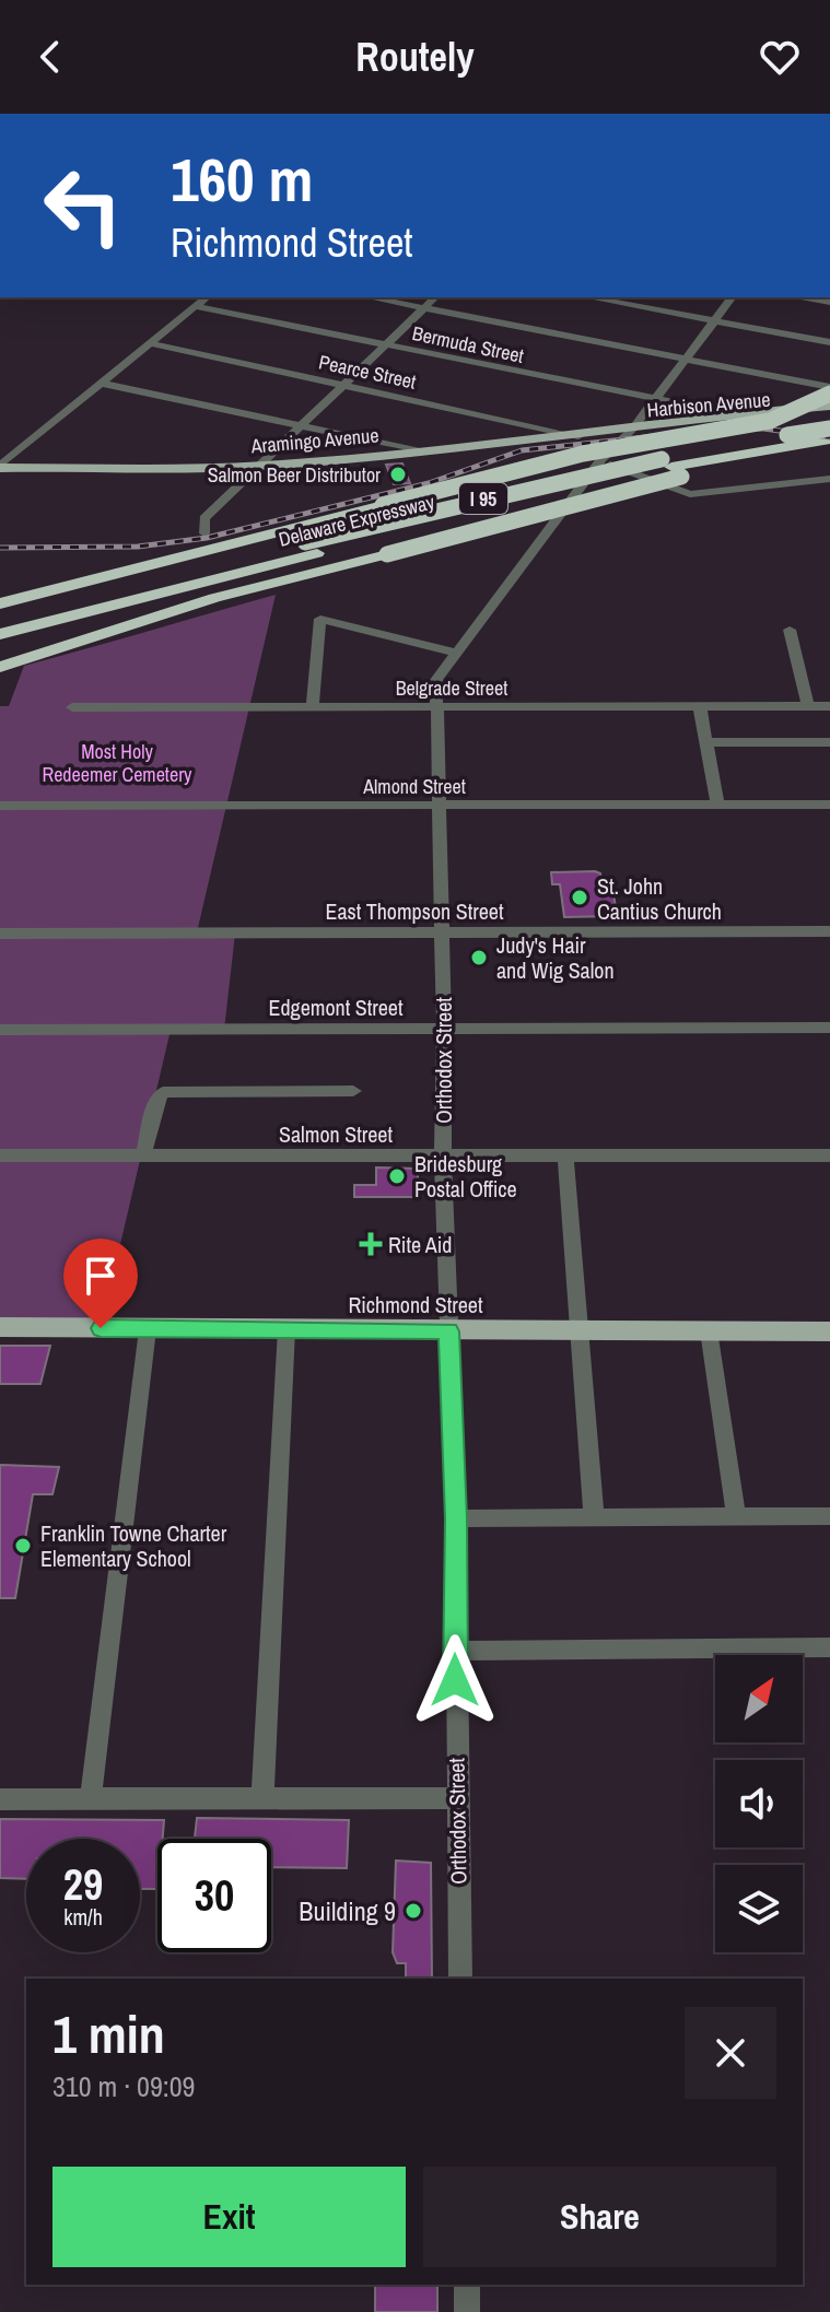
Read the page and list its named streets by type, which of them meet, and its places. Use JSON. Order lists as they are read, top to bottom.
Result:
{
  "streets": {
    "highway": ["I 95", "Delaware Expressway"],
    "main road": ["Harbison Avenue", "Aramingo Avenue", "Richmond Street"],
    "street": [
      "Bermuda Street",
      "Pearce Street",
      "Belgrade Street",
      "Almond Street",
      "East Thompson Street",
      "Edgemont Street",
      "Orthodox Street",
      "Salmon Street"
    ]
  },
  "crossings": [
    ["Bermuda Street", "Harbison Avenue"],
    ["Bermuda Street", "Orthodox Street"],
    ["Pearce Street", "Aramingo Avenue"],
    ["Harbison Avenue", "Aramingo Avenue"],
    ["Harbison Avenue", "Orthodox Street"],
    ["Aramingo Avenue", "Orthodox Street"],
    ["Belgrade Street", "Orthodox Street"],
    ["Almond Street", "Orthodox Street"],
    ["East Thompson Street", "Orthodox Street"],
    ["Edgemont Street", "Orthodox Street"],
    ["Orthodox Street", "Salmon Street"],
    ["Orthodox Street", "Richmond Street"]
  ],
  "parks": ["Most Holy Redeemer Cemetery"],
  "places": {
    "other": [
      "Salmon Beer Distributor",
      "St. John Cantius Church",
      "Judy's Hair and Wig Salon",
      "Bridesburg Postal Office",
      "Franklin Towne Charter Elementary School",
      "Building 9"
    ],
    "health": ["Rite Aid"]
  },
  "north": "top right",
  "page": {
    "header": "Routely",
    "turn": ["160 m", "Richmond Street"],
    "speed": "29 km/h",
    "limit": "30",
    "heading": ["1 min", "310 m · 09:09"],
    "buttons": ["Exit", "Share"]
  }
}
